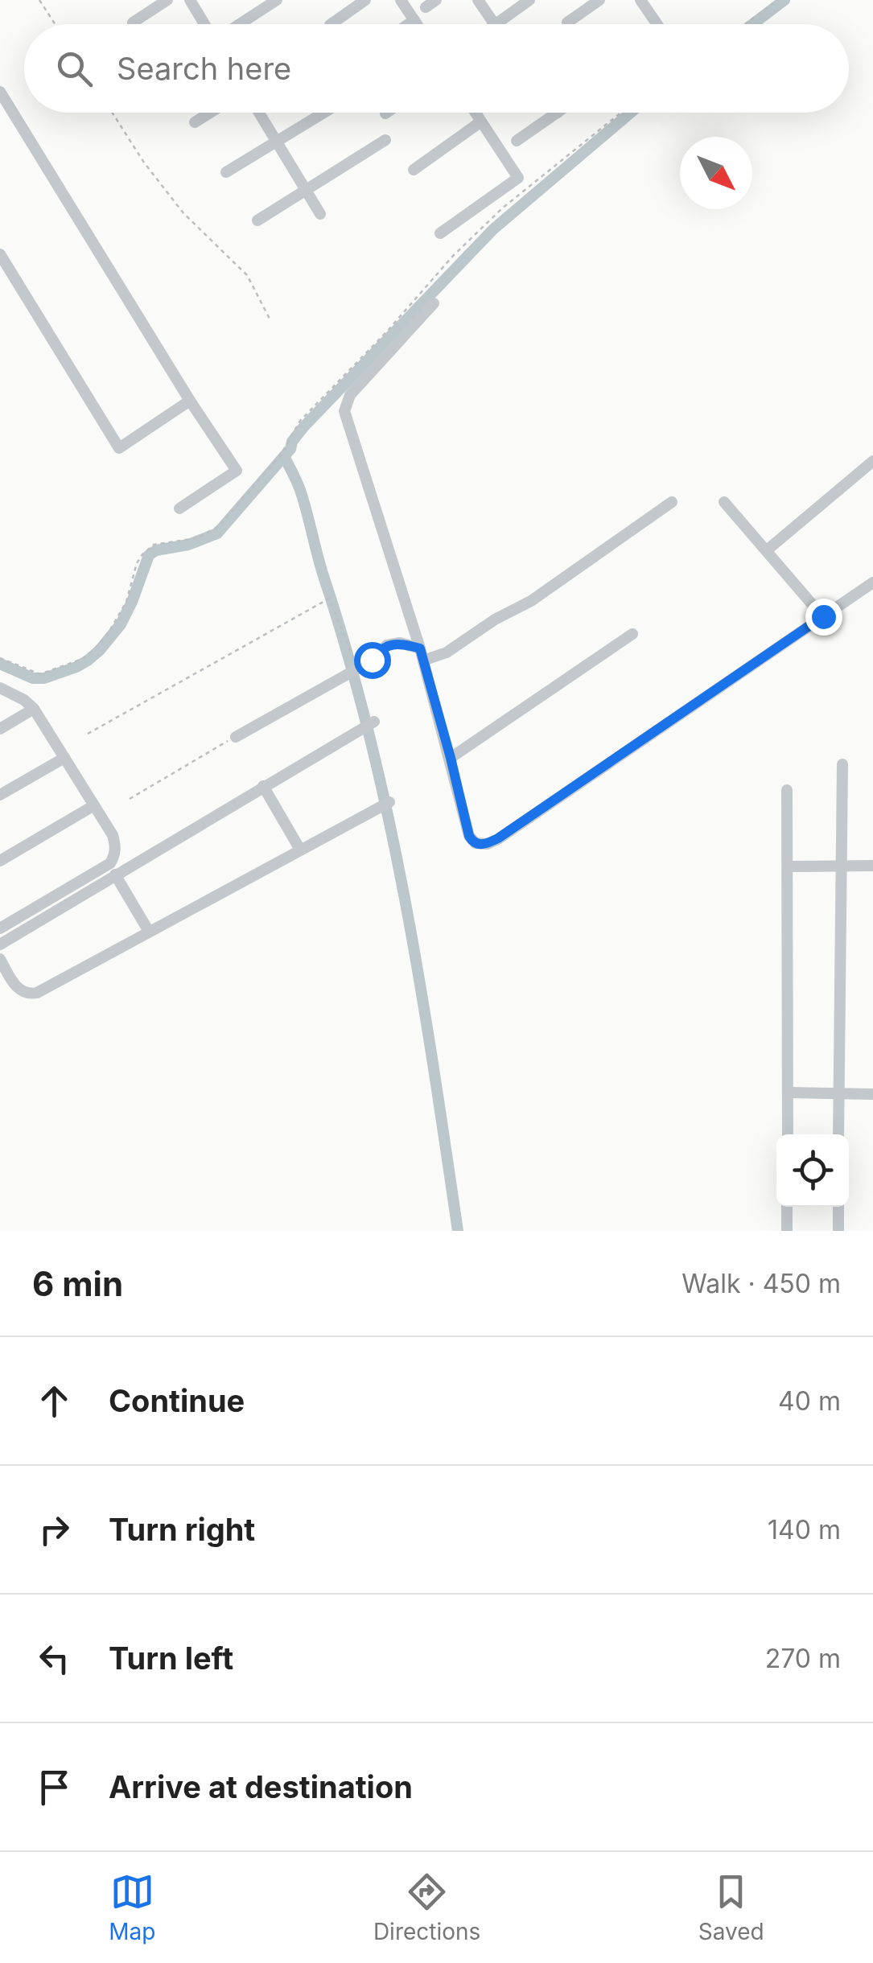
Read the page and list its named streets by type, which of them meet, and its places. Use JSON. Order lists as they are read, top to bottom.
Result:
{
  "north": "bottom right",
  "page": {
    "search": "Search here",
    "heading": ["6 min", "Walk · 450 m"],
    "list": [
      ["Continue", "40 m"],
      ["Turn right", "140 m"],
      ["Turn left", "270 m"],
      "Arrive at destination"
    ],
    "nav": ["Map", "Directions", "Saved"]
  }
}
